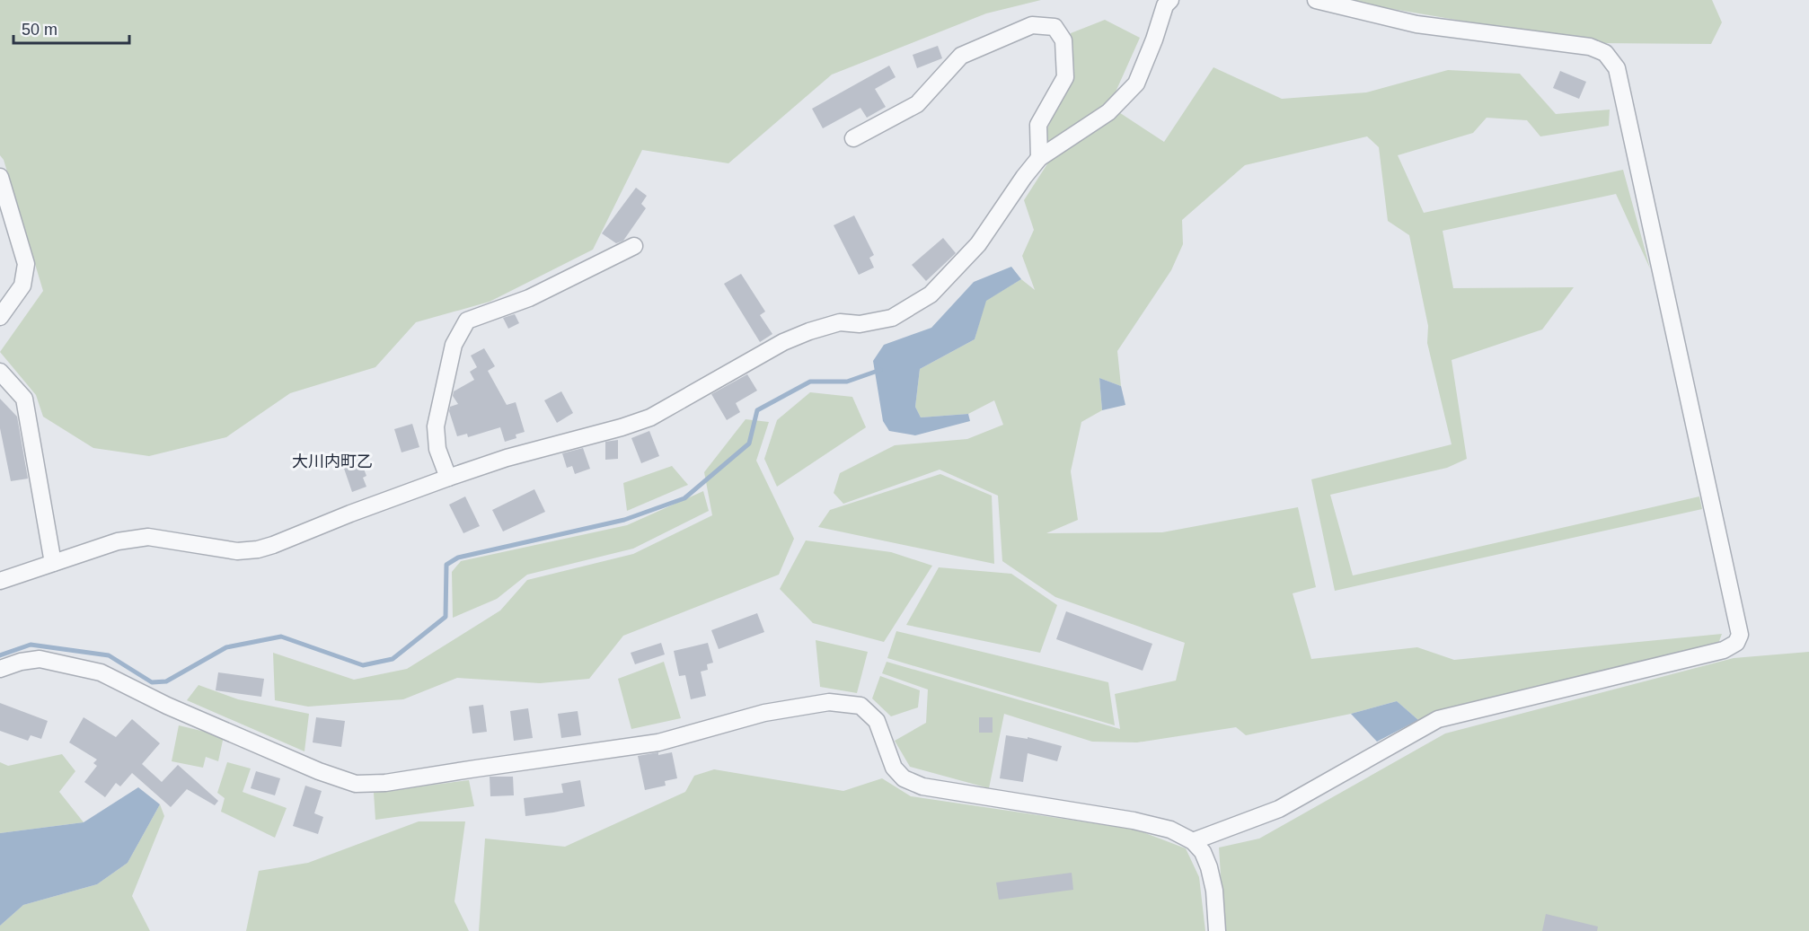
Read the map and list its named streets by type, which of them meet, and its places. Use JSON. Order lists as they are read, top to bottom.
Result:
{
  "districts": ["大川内町乙"],
  "scale_bar": "50 m"
}
